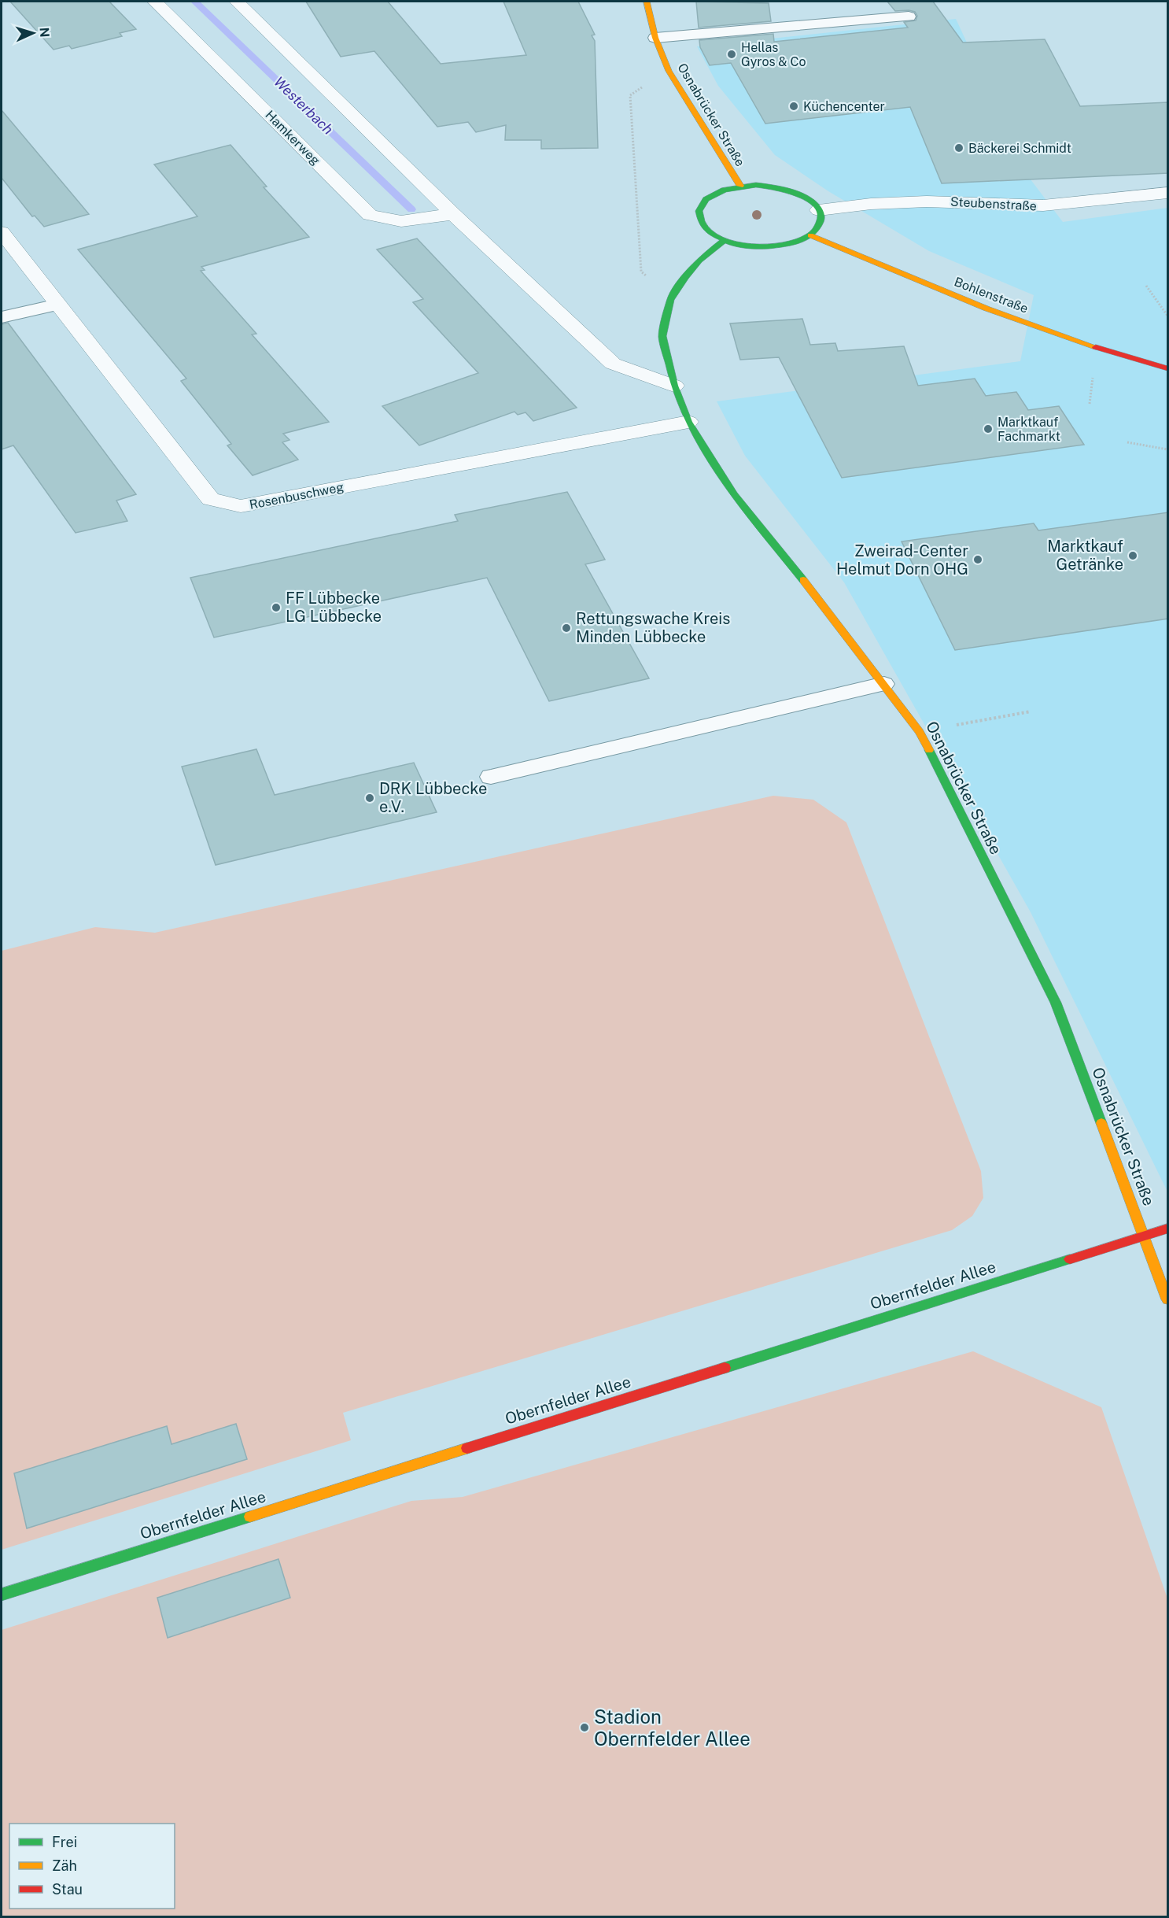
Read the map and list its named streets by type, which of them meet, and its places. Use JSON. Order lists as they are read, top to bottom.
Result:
{
  "streets": {
    "street": [
      "Osnabrücker Straße",
      "Hamkerweg",
      "Steubenstraße",
      "Bohlenstraße",
      "Rosenbuschweg",
      "Obernfelder Allee"
    ]
  },
  "crossings": [
    ["Osnabrücker Straße", "Rosenbuschweg"],
    ["Osnabrücker Straße", "Obernfelder Allee"]
  ],
  "water": ["Westerbach"],
  "places": [
    "Hellas Gyros & Co",
    "Küchencenter",
    "Bäckerei Schmidt",
    "Marktkauf Fachmarkt",
    "Marktkauf Getränke",
    "Zweirad-Center Helmut Dorn OHG",
    "FF Lübbecke LG Lübbecke",
    "Rettungswache Kreis Minden Lübbecke",
    "DRK Lübbecke e.V.",
    "Stadion Obernfelder Allee"
  ],
  "legend": ["Frei", "Zäh", "Stau"],
  "north": "right"
}
